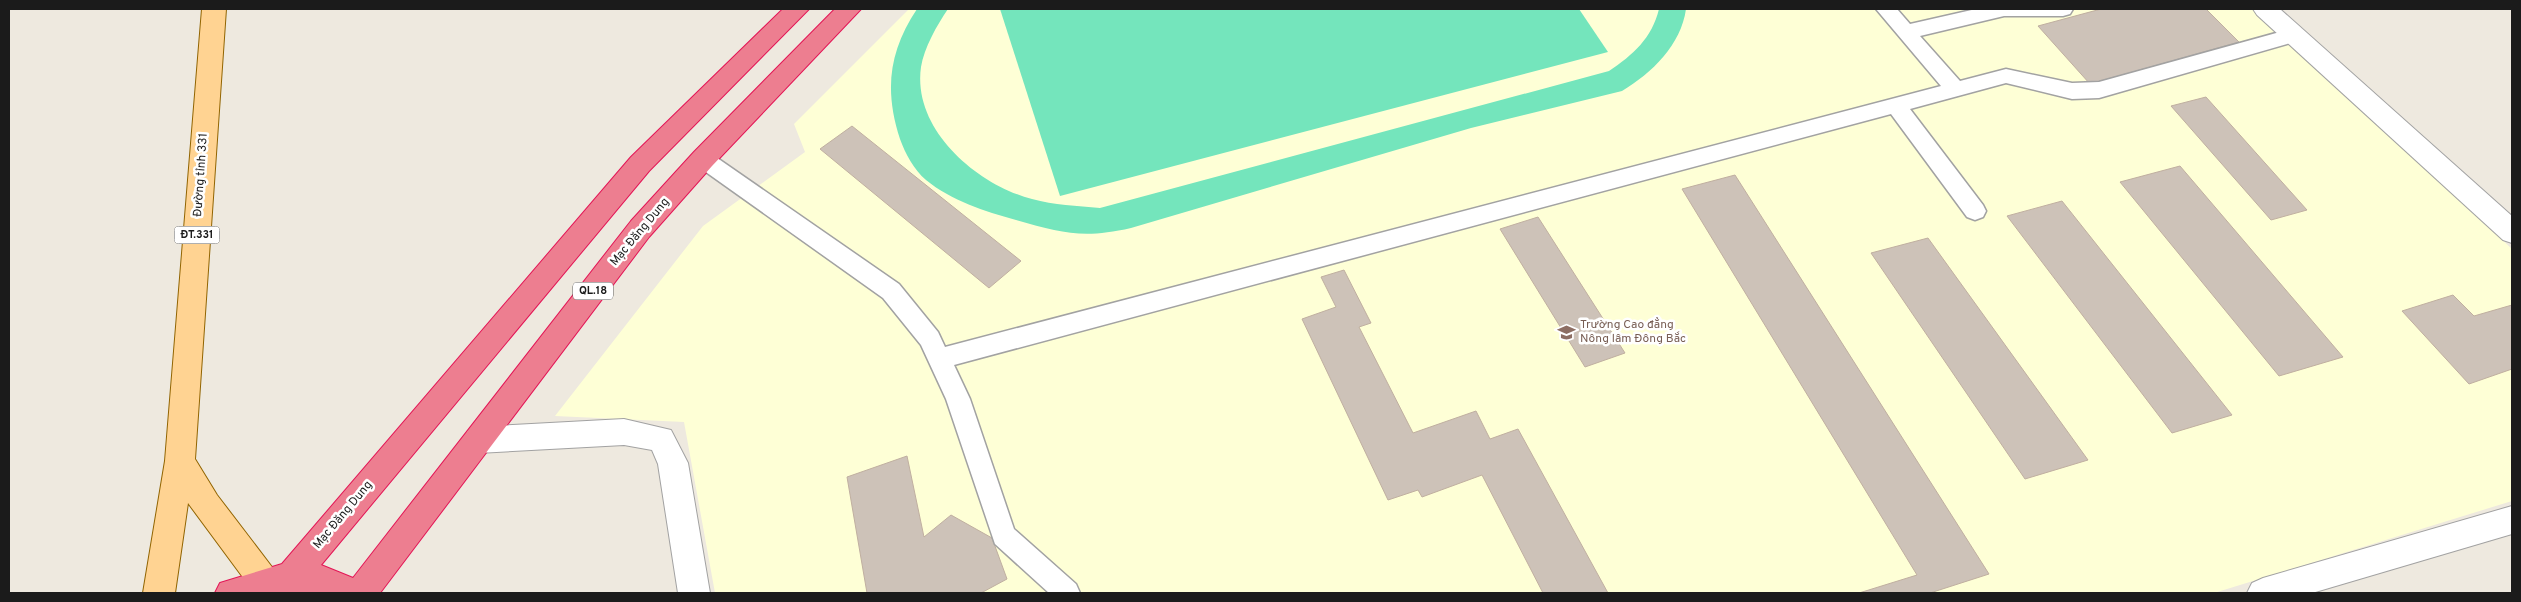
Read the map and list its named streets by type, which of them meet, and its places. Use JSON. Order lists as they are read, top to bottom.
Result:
{
  "streets": {
    "highway": ["Mạc Đăng Dung", "QL.18"],
    "main road": ["Đường tỉnh 331", "ĐT.331"]
  },
  "places": {
    "school or university": ["Trường Cao đẳng Nông lâm Đông Bắc"]
  }
}
